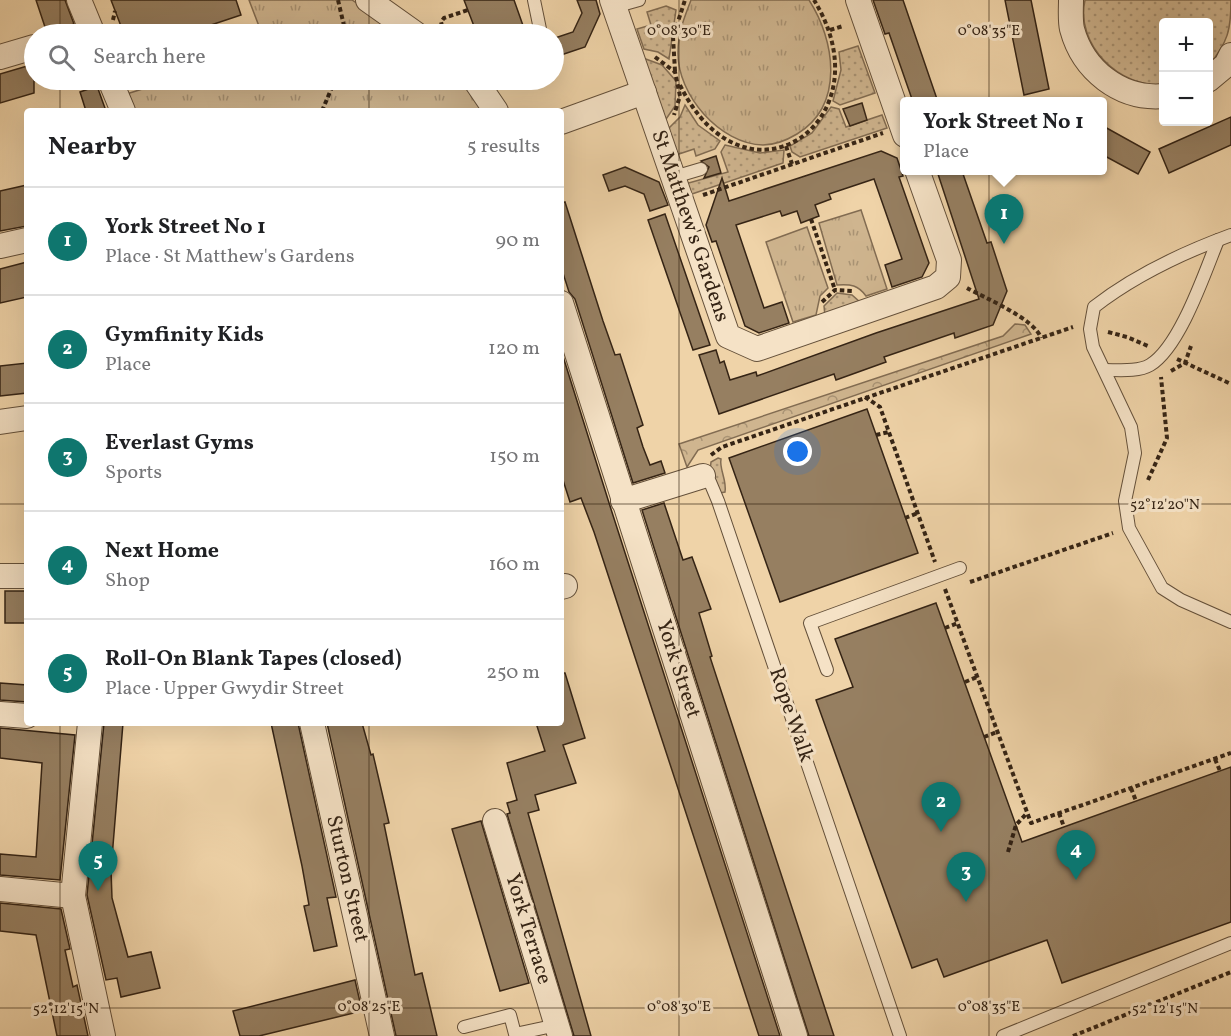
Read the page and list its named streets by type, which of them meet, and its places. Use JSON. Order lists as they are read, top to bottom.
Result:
{
  "streets": {
    "street": [
      "St Matthew's Gardens",
      "York Street",
      "Sturton Street",
      "York Terrace"
    ],
    "lane": ["Rope Walk"]
  },
  "page": {
    "map_buttons": ["+", "−"],
    "search": "Search here",
    "popup": ["York Street No 1", "Place"],
    "heading": ["Nearby", "5 results"],
    "list": [
      {
        "mark": "1",
        "name": "York Street No 1",
        "note": "Place · St Matthew's Gardens",
        "value": "90 m"
      },
      {
        "mark": "2",
        "name": "Gymfinity Kids",
        "note": "Place",
        "value": "120 m"
      },
      {
        "mark": "3",
        "name": "Everlast Gyms",
        "note": "Sports",
        "value": "150 m"
      },
      {
        "mark": "4",
        "name": "Next Home",
        "note": "Shop",
        "value": "160 m"
      },
      {
        "mark": "5",
        "name": "Roll-On Blank Tapes (closed)",
        "note": "Place · Upper Gwydir Street",
        "value": "250 m"
      }
    ],
    "pins": [
      "1",
      "2",
      "4",
      "5",
      "3"
    ]
  },
  "coordinates": [
    "0°08'30\"E",
    "0°08'35\"E",
    "52°12'20\"N",
    "0°08'25\"E",
    "52°12'15\"N"
  ]
}
